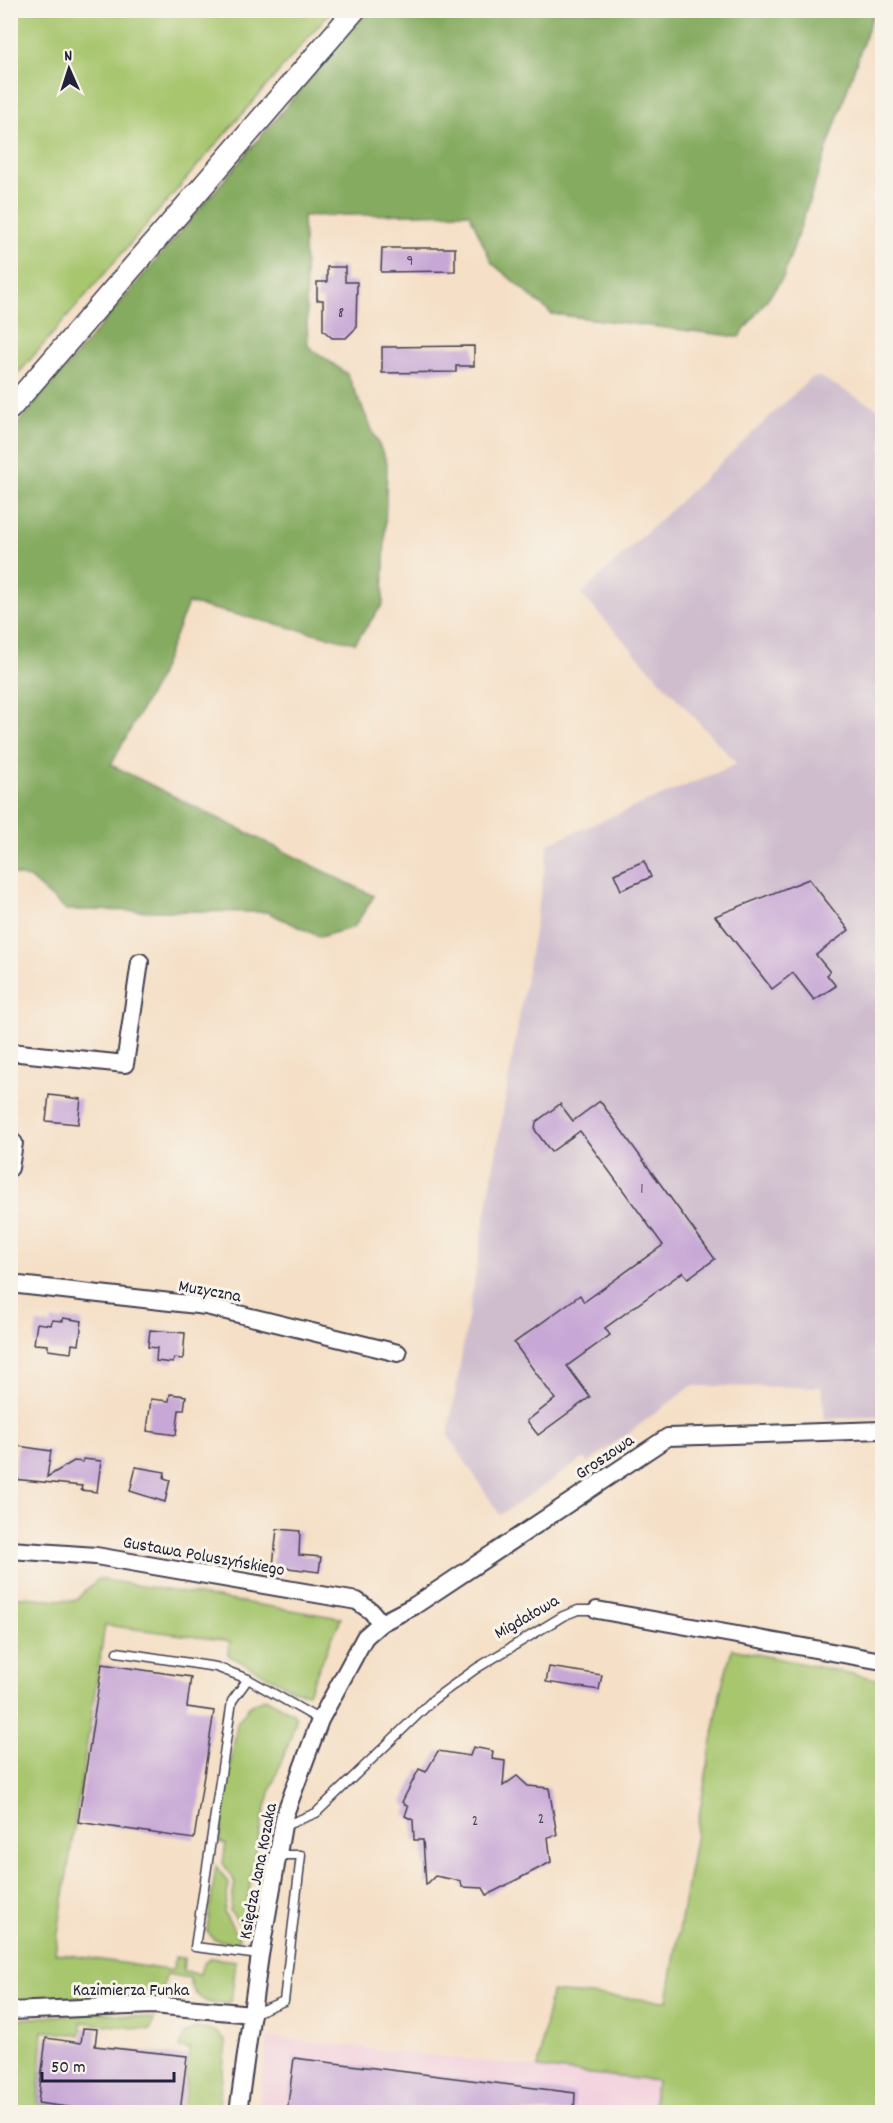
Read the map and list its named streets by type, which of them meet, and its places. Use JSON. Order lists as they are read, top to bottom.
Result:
{
  "streets": {
    "street": [
      "Muzyczna",
      "Groszowa",
      "Gustawa Poluszyńskiego",
      "Migdałowa",
      "Księdza Jana Kozaka",
      "Kazimierza Funka"
    ]
  },
  "crossings": [
    ["Groszowa", "Gustawa Poluszyńskiego"],
    ["Groszowa", "Księdza Jana Kozaka"],
    ["Gustawa Poluszyńskiego", "Księdza Jana Kozaka"],
    ["Migdałowa", "Księdza Jana Kozaka"],
    ["Księdza Jana Kozaka", "Kazimierza Funka"]
  ],
  "house_numbers": [
    "9",
    "8",
    "1",
    "2",
    "2"
  ],
  "scale_bar": "50 m",
  "north": "top"
}
